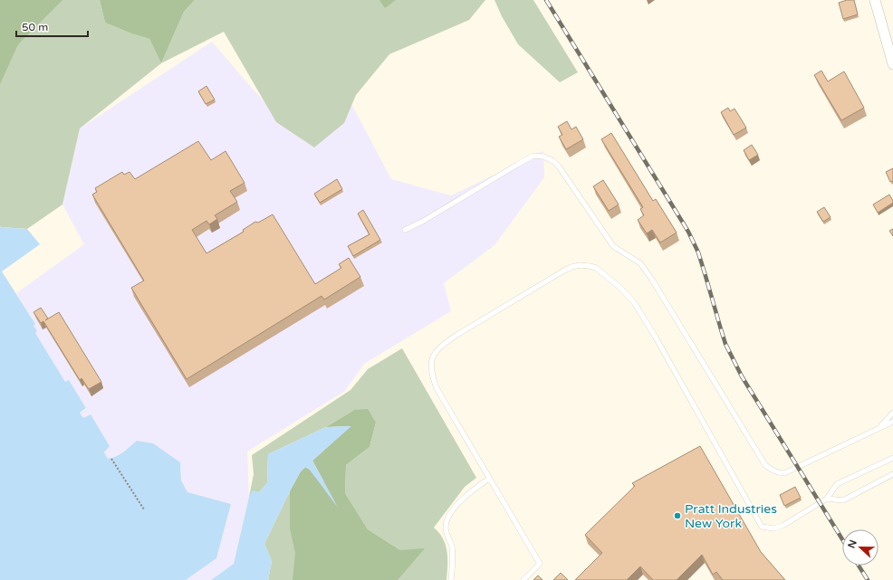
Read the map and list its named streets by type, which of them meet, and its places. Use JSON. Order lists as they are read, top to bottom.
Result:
{
  "places": ["Pratt Industries New York"],
  "scale_bar": "50 m",
  "north": "left"
}
